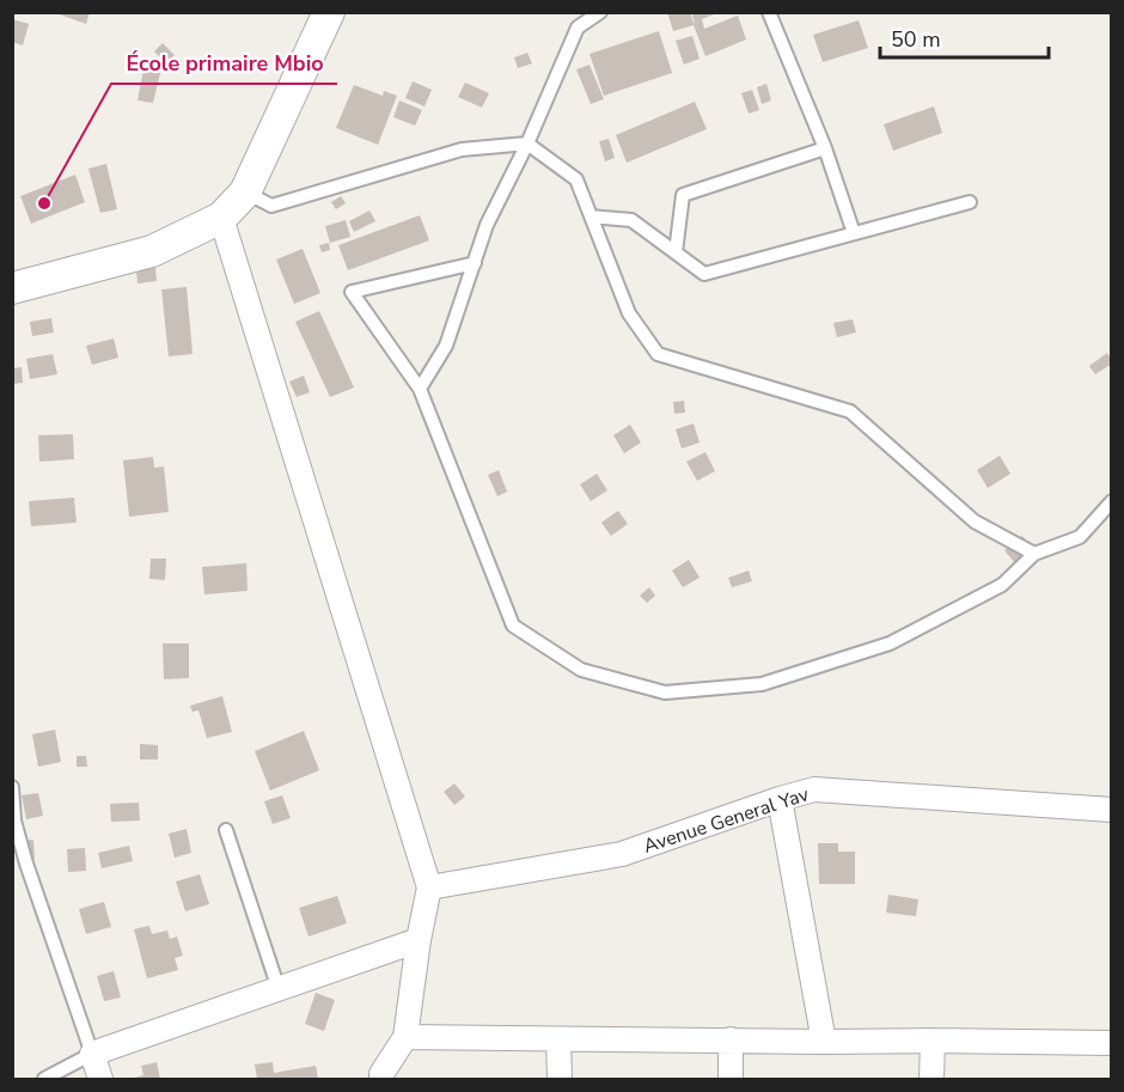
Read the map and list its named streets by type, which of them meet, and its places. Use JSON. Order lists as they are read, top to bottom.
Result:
{
  "streets": {
    "street": ["Avenue General Yav"]
  },
  "places": ["École primaire Mbio"],
  "scale_bar": "50 m"
}
